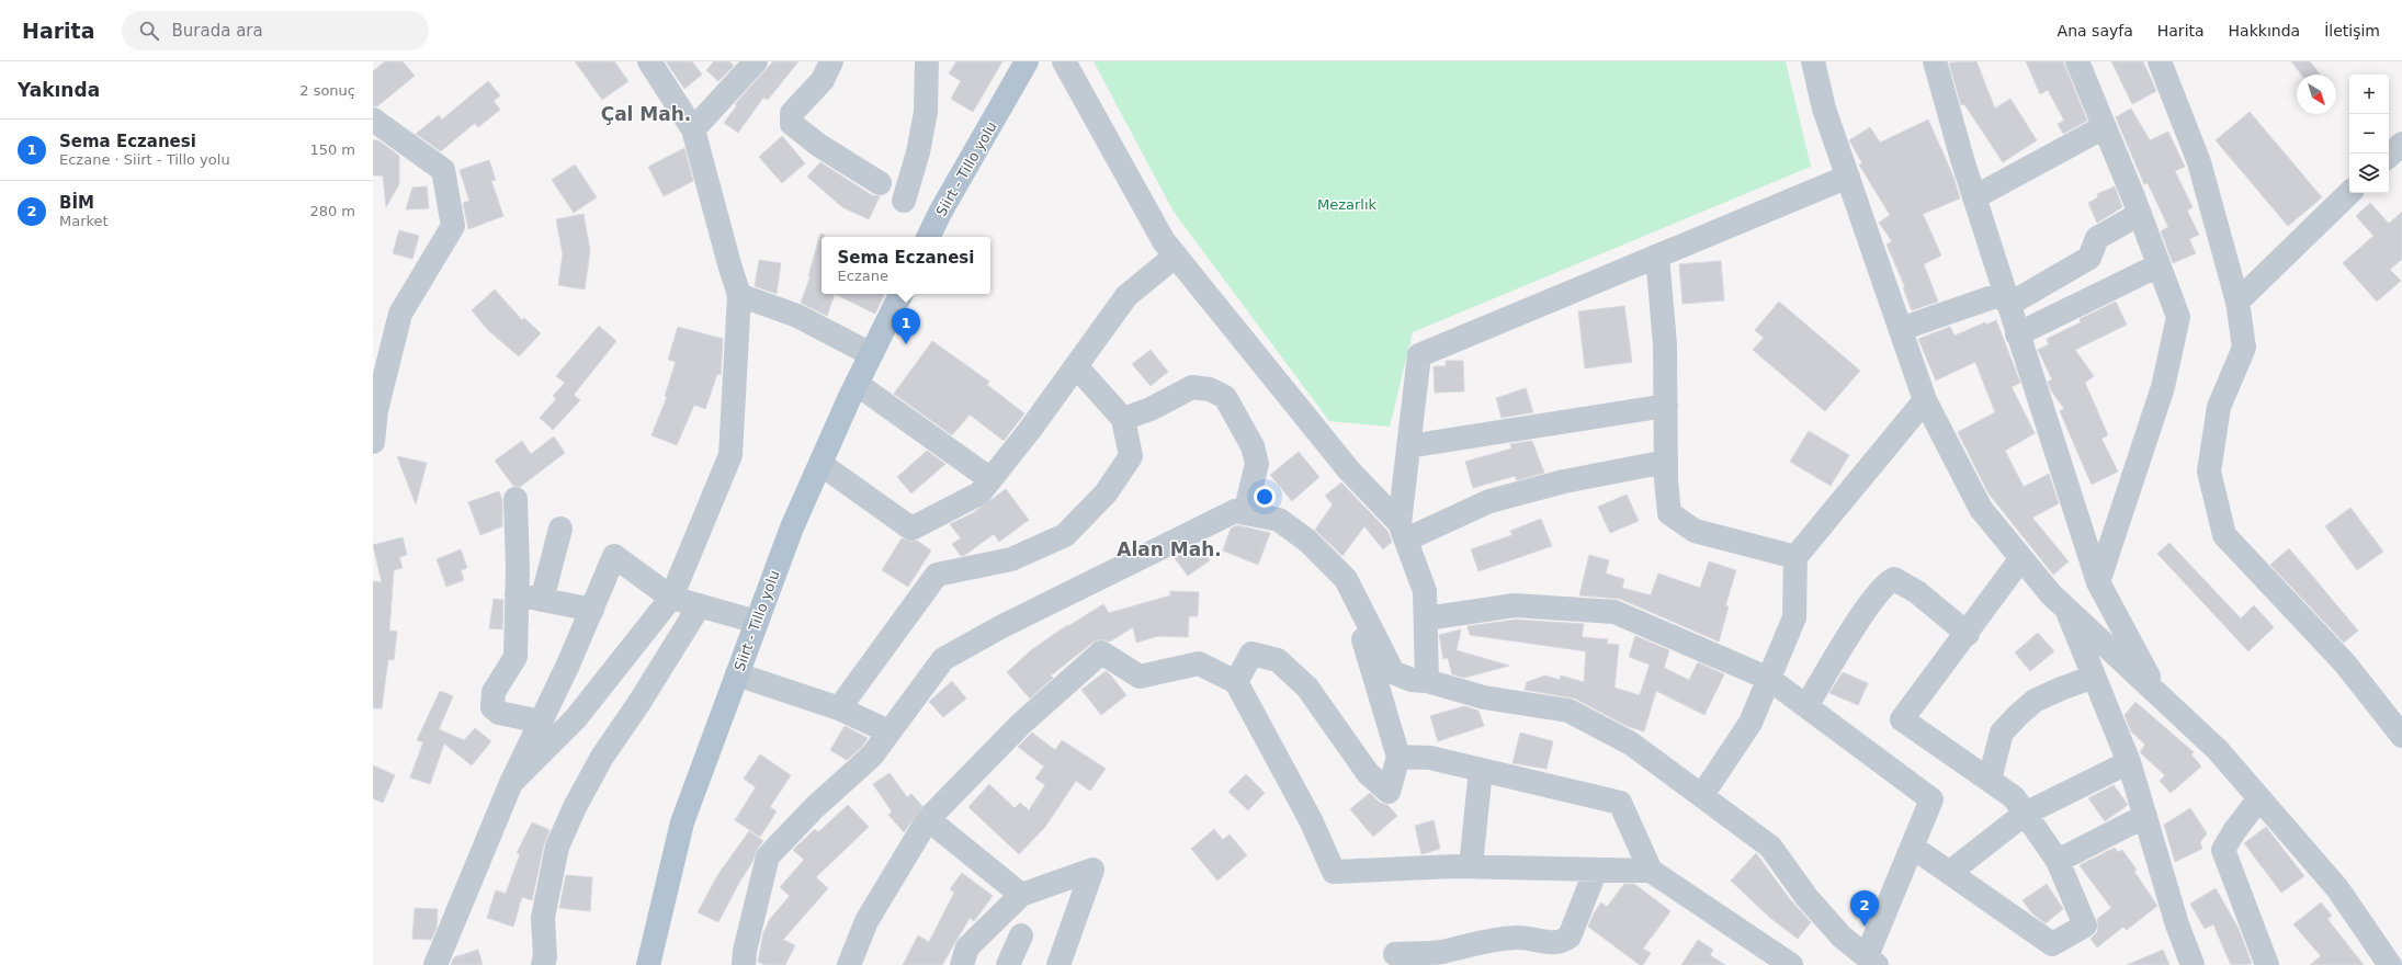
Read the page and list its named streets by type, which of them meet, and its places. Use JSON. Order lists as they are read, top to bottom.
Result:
{
  "streets": {
    "main road": ["Siirt - Tillo yolu"]
  },
  "districts": ["Çal Mah.", "Alan Mah."],
  "parks": ["Mezarlık"],
  "north": "bottom right",
  "page": {
    "header": "Harita",
    "search": "Burada ara",
    "nav": [
      "Ana sayfa",
      "Harita",
      "Hakkında",
      "İletişim"
    ],
    "heading": ["Yakında", "2 sonuç"],
    "map_buttons": ["+", "−"],
    "list": [
      {
        "mark": "1",
        "name": "Sema Eczanesi",
        "note": "Eczane · Siirt - Tillo yolu",
        "value": "150 m"
      },
      {
        "mark": "2",
        "name": "BİM",
        "note": "Market",
        "value": "280 m"
      }
    ],
    "popup": ["Sema Eczanesi", "Eczane"],
    "pins": ["1", "2"]
  }
}
